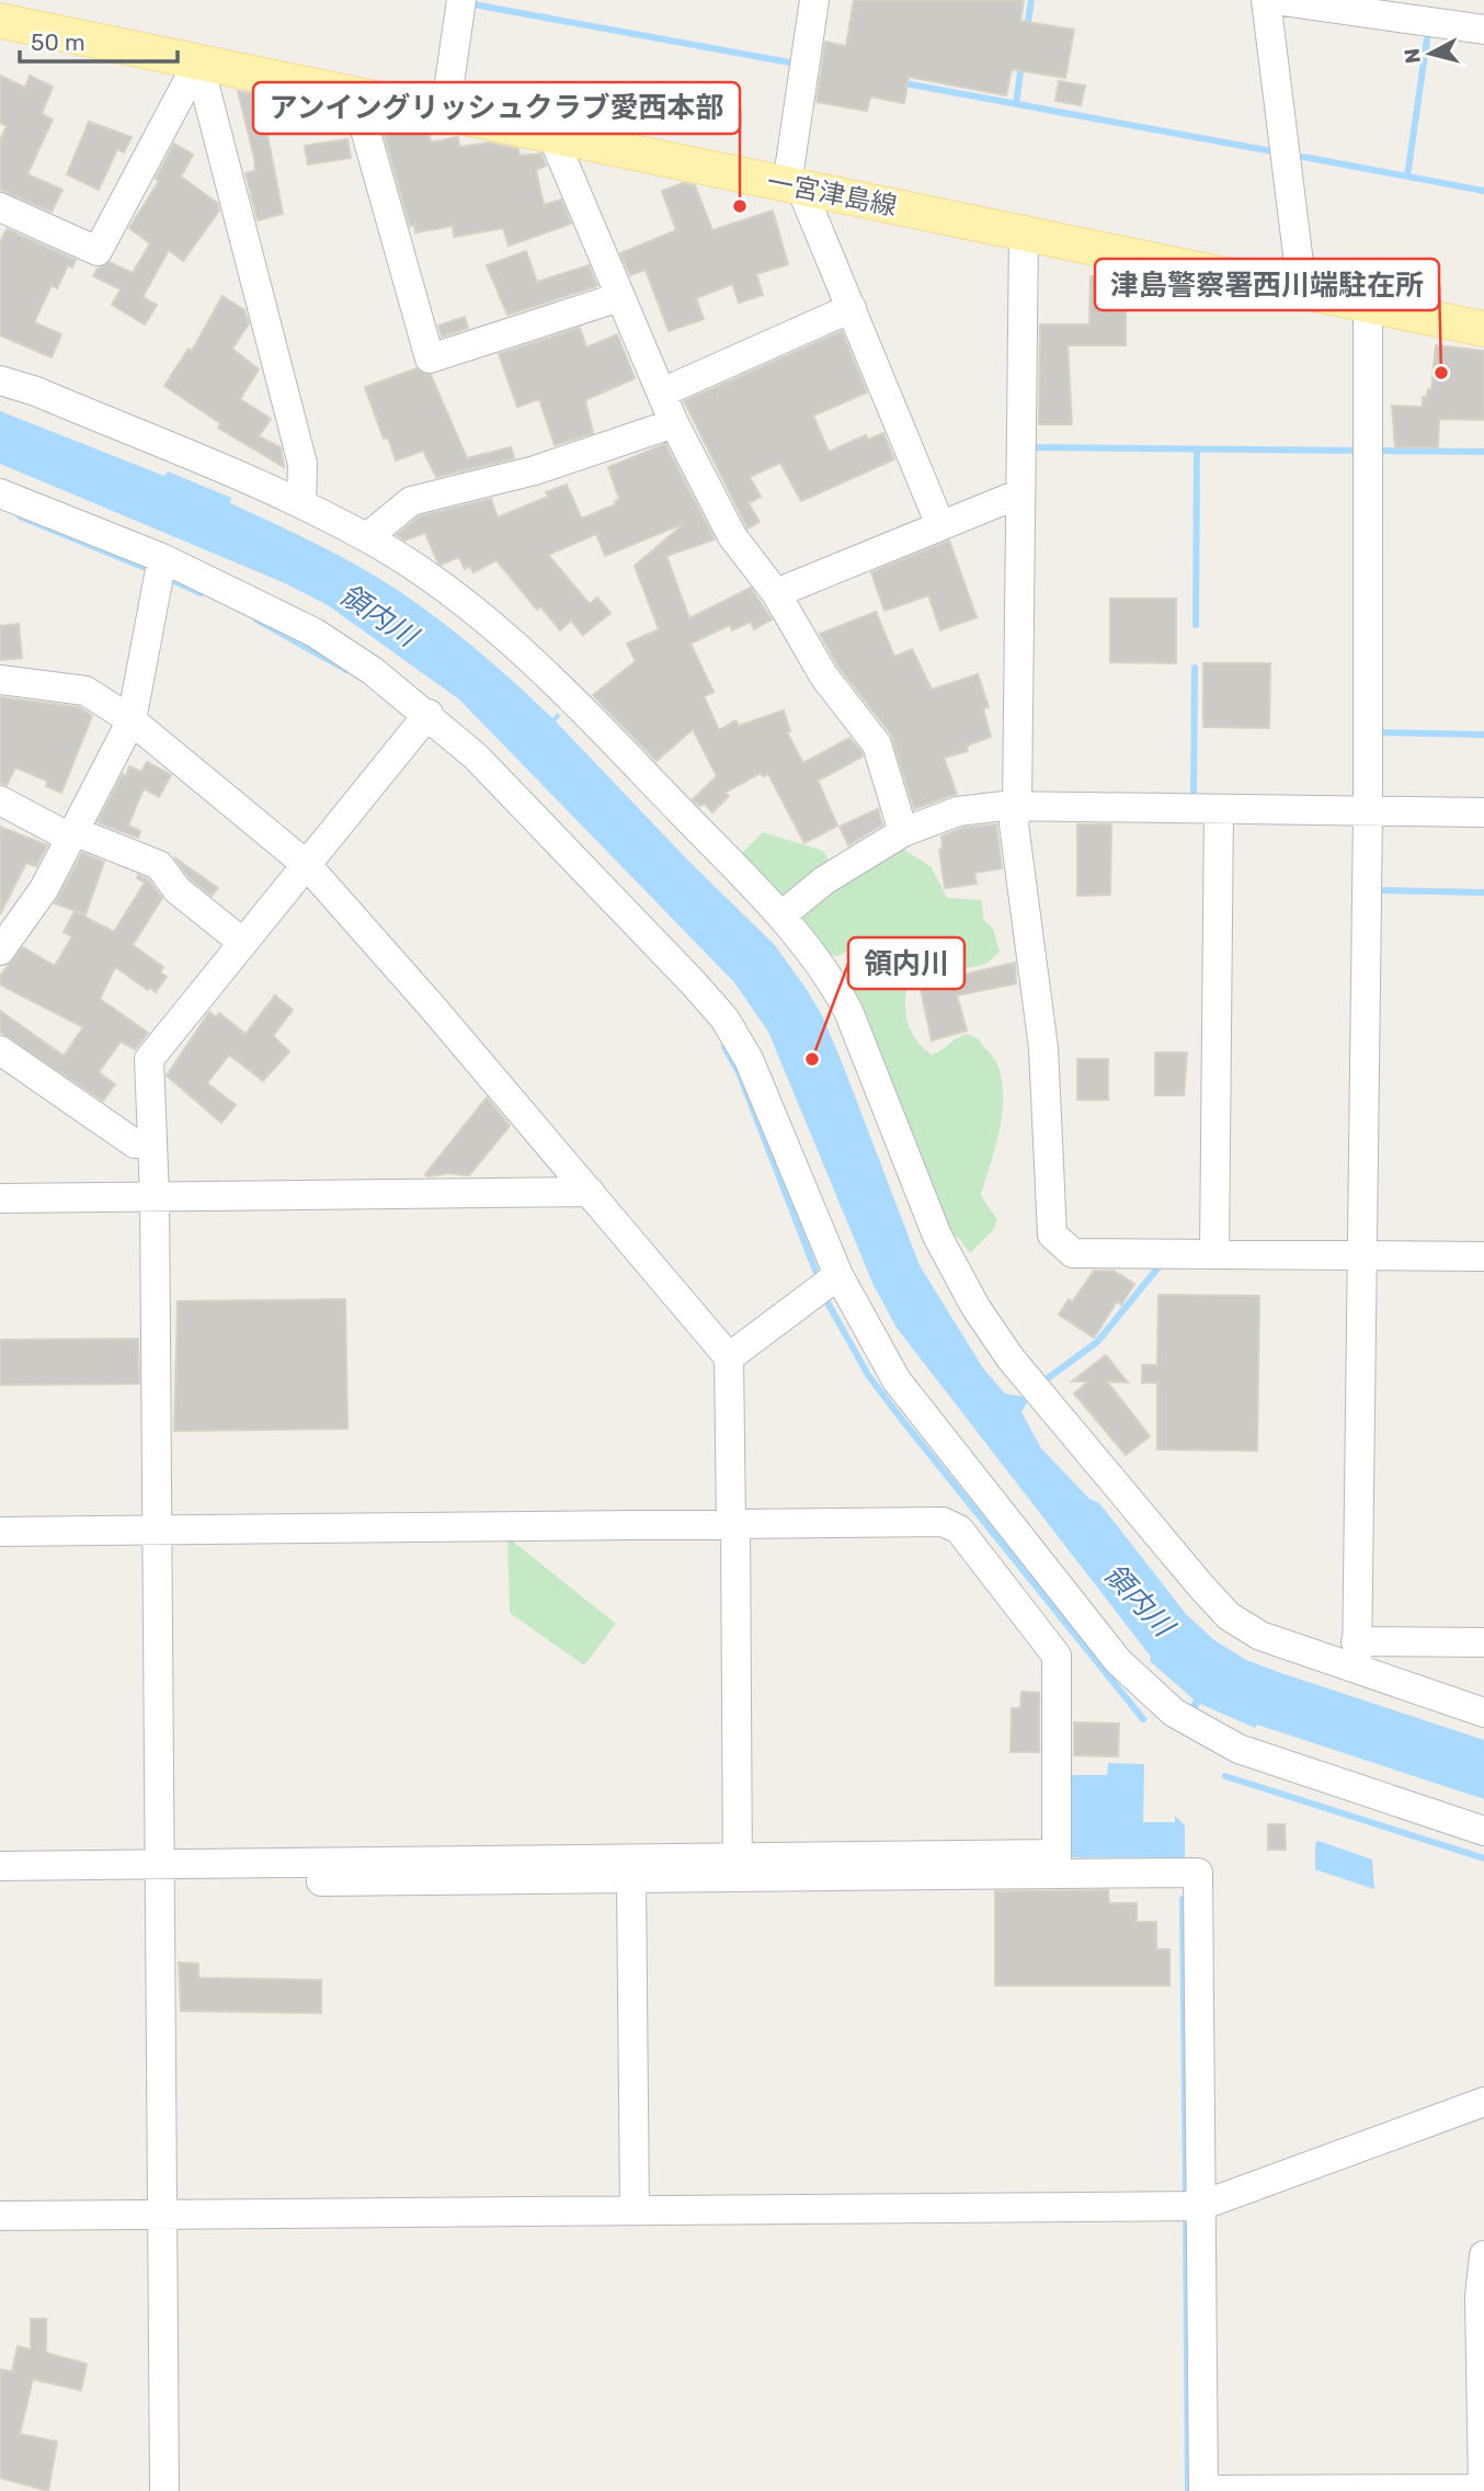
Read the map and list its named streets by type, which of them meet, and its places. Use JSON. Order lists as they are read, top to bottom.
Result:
{
  "streets": {
    "main road": ["一宮津島線"]
  },
  "water": ["領内川"],
  "places": ["アンイングリッシュクラブ愛西本部", "津島警察署西川端駐在所", "領内川"],
  "scale_bar": "50 m",
  "north": "left"
}
